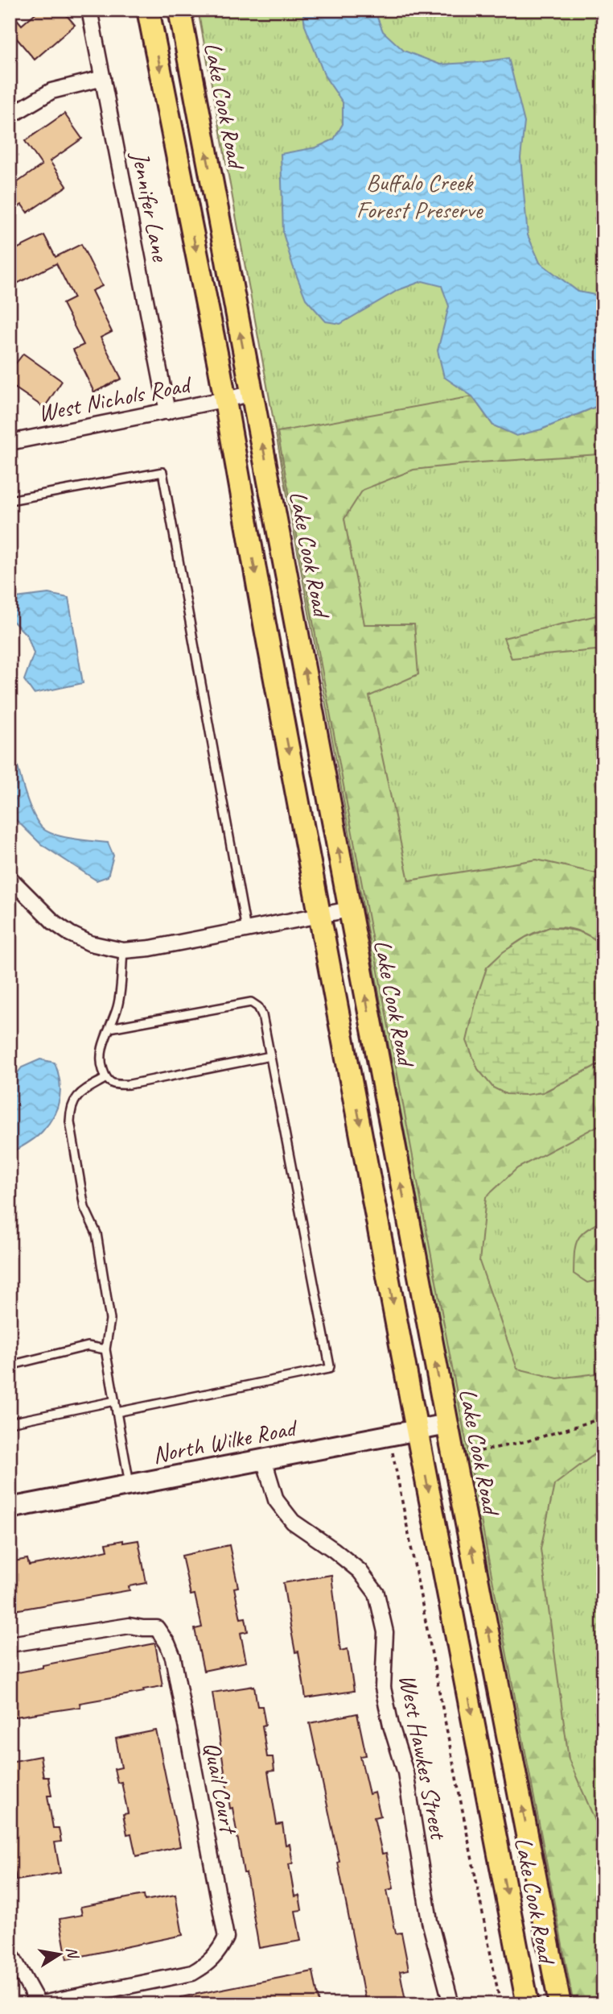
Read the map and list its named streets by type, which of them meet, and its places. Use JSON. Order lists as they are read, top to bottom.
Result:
{
  "streets": {
    "main road": ["Lake Cook Road"],
    "street": [
      "Jennifer Lane",
      "West Nichols Road",
      "North Wilke Road",
      "West Hawkes Street",
      "Quail Court"
    ]
  },
  "crossings": [
    ["Lake Cook Road", "West Nichols Road"],
    ["Lake Cook Road", "North Wilke Road"],
    ["Jennifer Lane", "West Nichols Road"],
    ["North Wilke Road", "West Hawkes Street"]
  ],
  "parks": ["Buffalo Creek Forest Preserve"],
  "north": "right"
}
